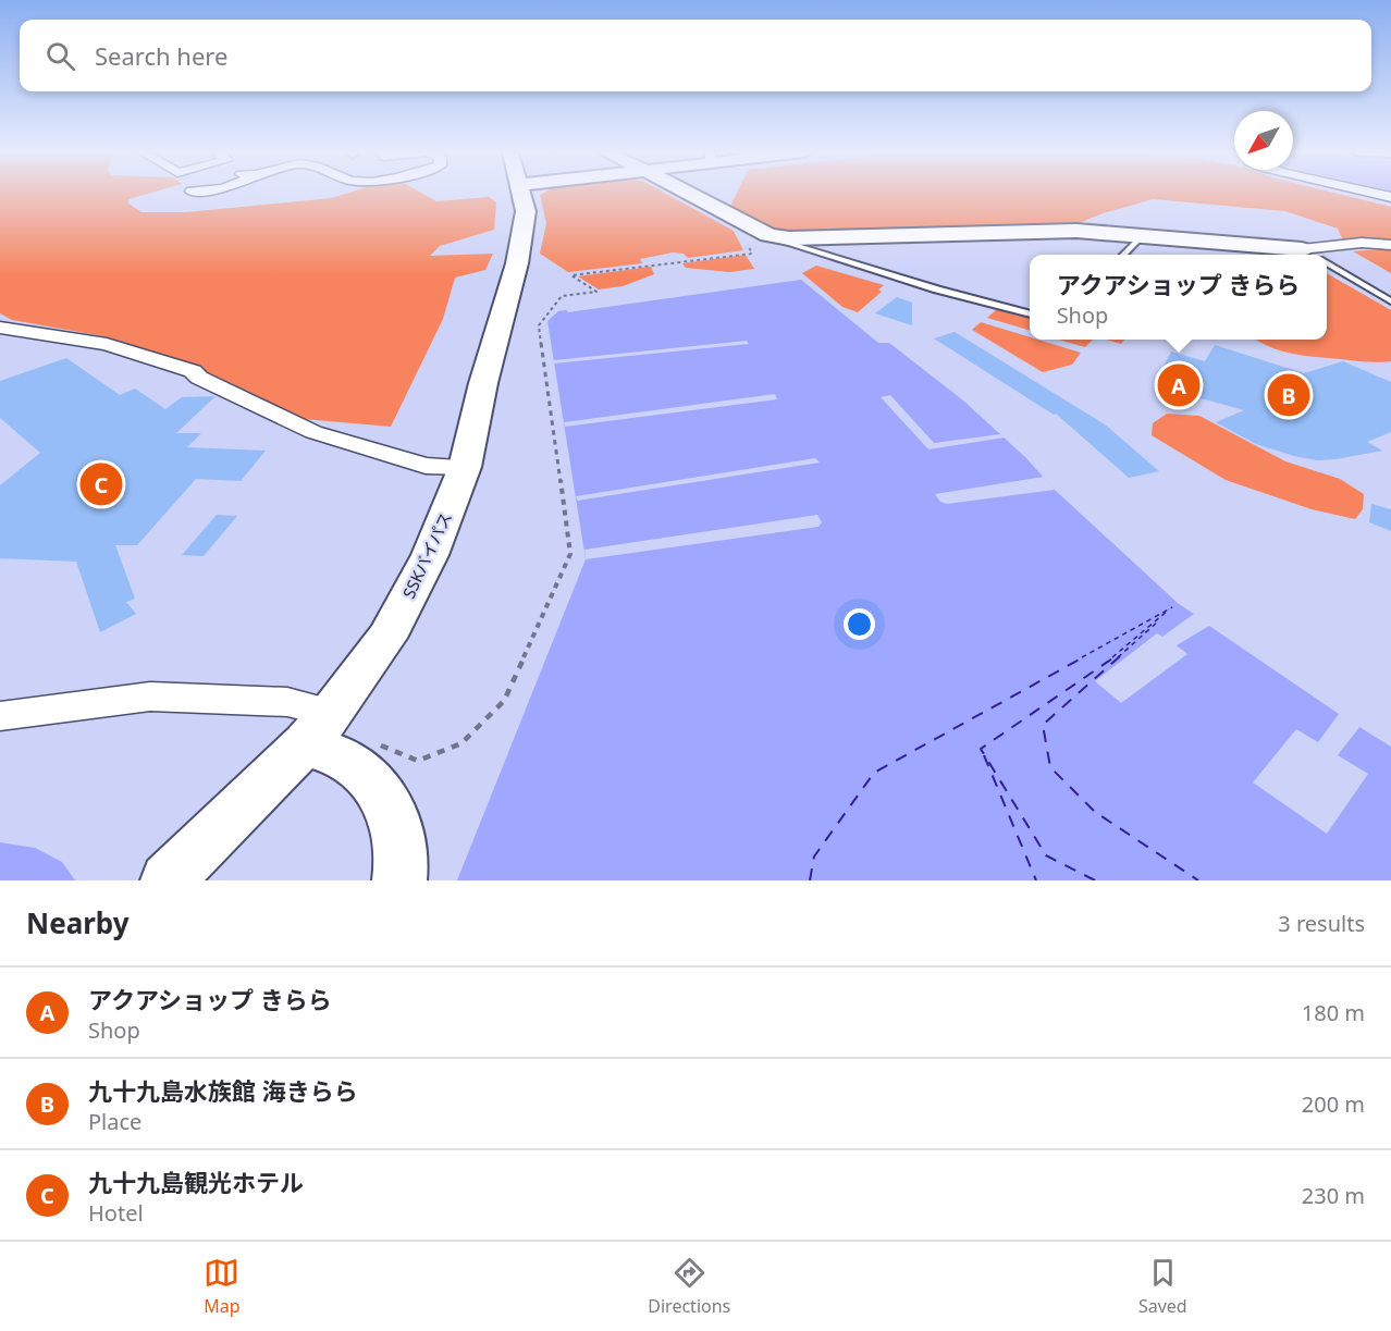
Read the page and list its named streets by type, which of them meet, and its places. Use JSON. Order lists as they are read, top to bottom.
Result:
{
  "streets": {
    "street": ["SSKバイパス"]
  },
  "north": "bottom left",
  "page": {
    "search": "Search here",
    "popup": ["アクアショップ きらら", "Shop"],
    "pins": ["A", "B", "C"],
    "heading": ["Nearby", "3 results"],
    "list": [
      {
        "mark": "A",
        "name": "アクアショップ きらら",
        "note": "Shop",
        "value": "180 m"
      },
      {
        "mark": "B",
        "name": "九十九島水族館 海きらら",
        "note": "Place",
        "value": "200 m"
      },
      {
        "mark": "C",
        "name": "九十九島観光ホテル",
        "note": "Hotel",
        "value": "230 m"
      }
    ],
    "nav": ["Map", "Directions", "Saved"]
  }
}
